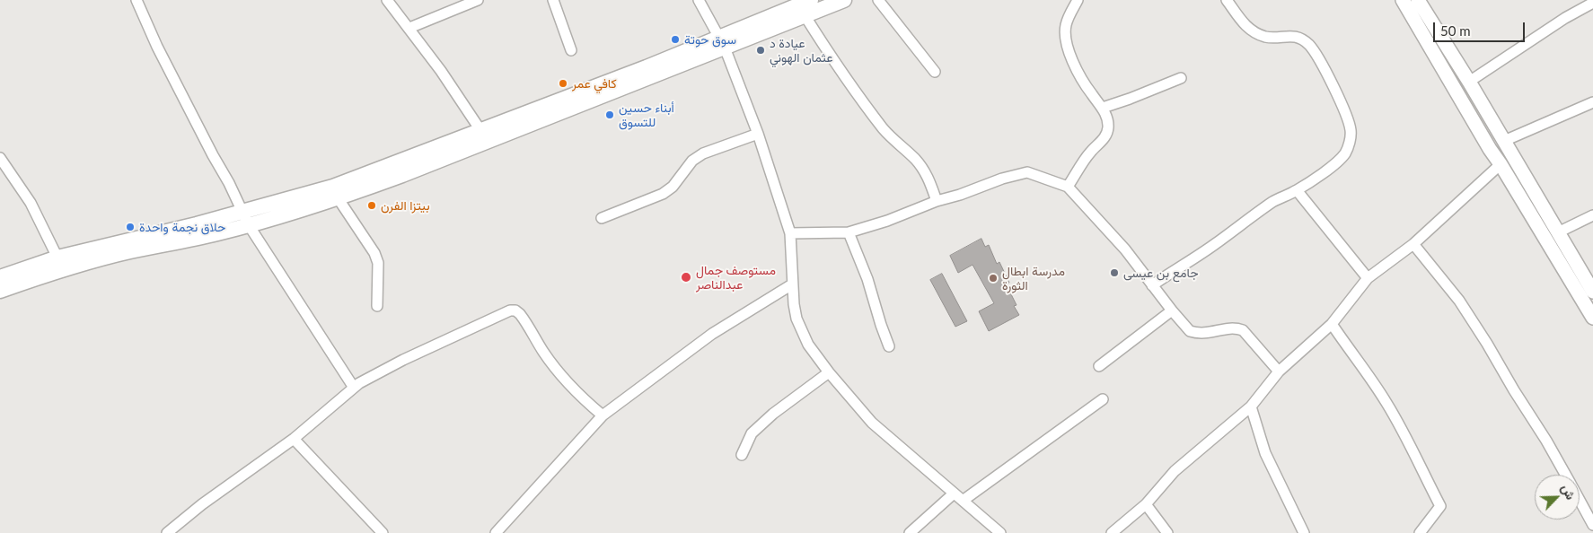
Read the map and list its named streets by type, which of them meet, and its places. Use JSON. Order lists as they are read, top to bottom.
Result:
{
  "places": [
    "سوق حوتة",
    "عيادة د عثمان الهوني",
    "كافي عمر",
    "أبناء حسين للتسوق",
    "بيتزا الفرن",
    "حلاق نجمة واحدة",
    "جامع بن عيسى",
    "مستوصف جمال عبدالناصر",
    "مدرسة ابطال الثورة"
  ],
  "scale_bar": "50 m",
  "north": "top right"
}
